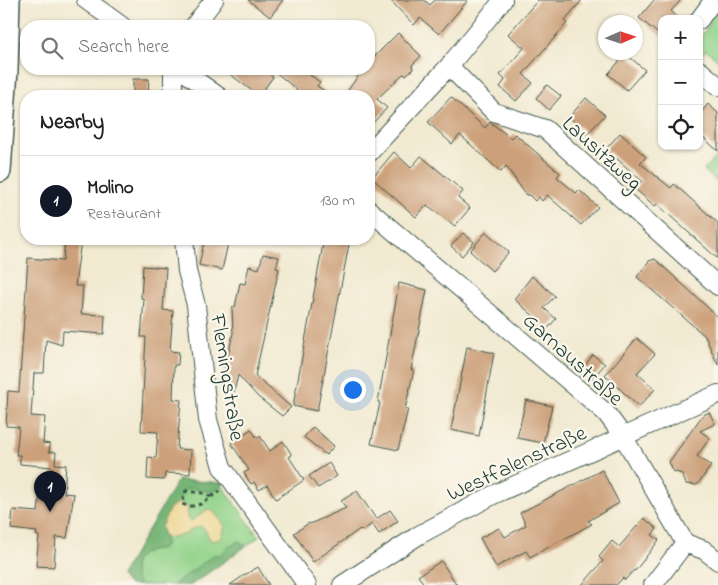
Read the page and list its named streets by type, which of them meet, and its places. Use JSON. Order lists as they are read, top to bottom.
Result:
{
  "streets": {
    "street": [
      "Lausitzweg",
      "Garnaustraße",
      "Flemingstraße",
      "Westfalenstraße"
    ]
  },
  "crossings": [
    ["Garnaustraße", "Westfalenstraße"]
  ],
  "north": "right",
  "page": {
    "map_buttons": ["+", "−"],
    "search": "Search here",
    "heading": "Nearby",
    "list": [
      {
        "mark": "1",
        "name": "Molino",
        "note": "Restaurant",
        "value": "130 m"
      }
    ],
    "pins": "1"
  }
}
